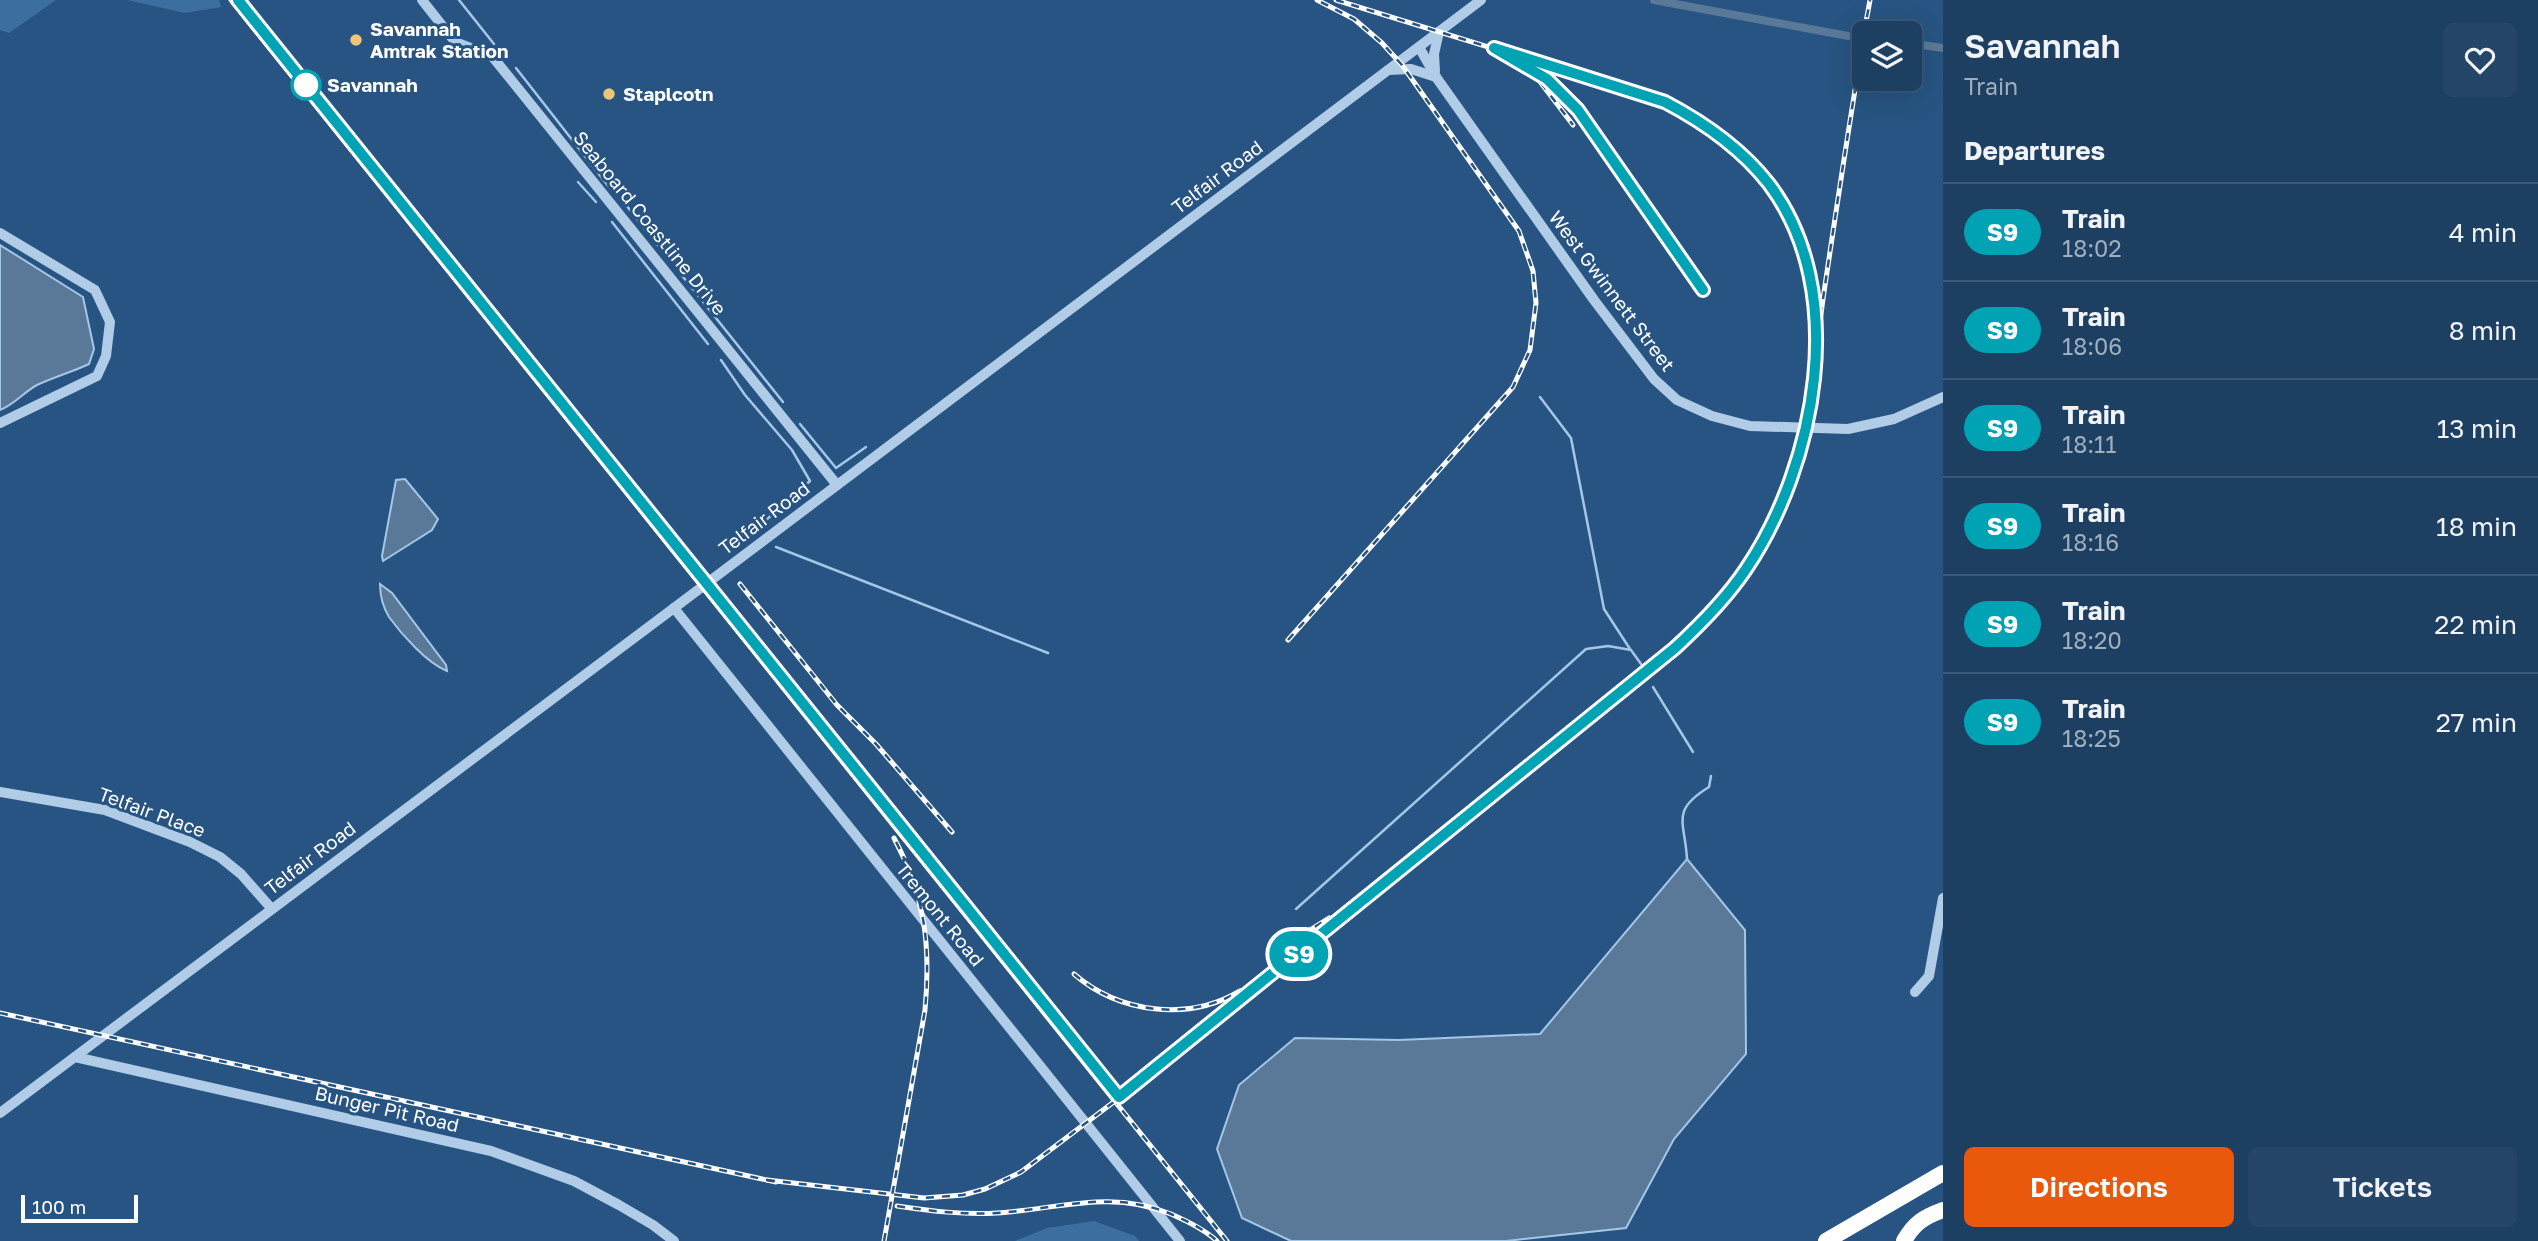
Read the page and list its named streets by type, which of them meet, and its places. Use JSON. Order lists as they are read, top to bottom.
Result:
{
  "streets": {
    "street": [
      "Telfair Road",
      "Seaboard Coastline Drive",
      "West Gwinnett Street",
      "Telfair Place",
      "Tremont Road",
      "Bunger Pit Road"
    ]
  },
  "crossings": [
    ["Telfair Road", "Seaboard Coastline Drive"],
    ["Telfair Road", "West Gwinnett Street"],
    ["Telfair Road", "Telfair Place"],
    ["Telfair Road", "Tremont Road"],
    ["Telfair Road", "Bunger Pit Road"]
  ],
  "places": ["Savannah Amtrak Station", "Savannah", "Staplcotn"],
  "scale_bar": "100 m",
  "page": {
    "on_map": "S9",
    "heading": [
      ["Savannah", "Train"],
      "Departures"
    ],
    "list": [
      {
        "mark": "S9",
        "name": "Train",
        "note": "18:02",
        "value": "4 min"
      },
      {
        "mark": "S9",
        "name": "Train",
        "note": "18:06",
        "value": "8 min"
      },
      {
        "mark": "S9",
        "name": "Train",
        "note": "18:11",
        "value": "13 min"
      },
      {
        "mark": "S9",
        "name": "Train",
        "note": "18:16",
        "value": "18 min"
      },
      {
        "mark": "S9",
        "name": "Train",
        "note": "18:20",
        "value": "22 min"
      },
      {
        "mark": "S9",
        "name": "Train",
        "note": "18:25",
        "value": "27 min"
      }
    ],
    "buttons": ["Directions", "Tickets"],
    "scale": "100 m"
  }
}
